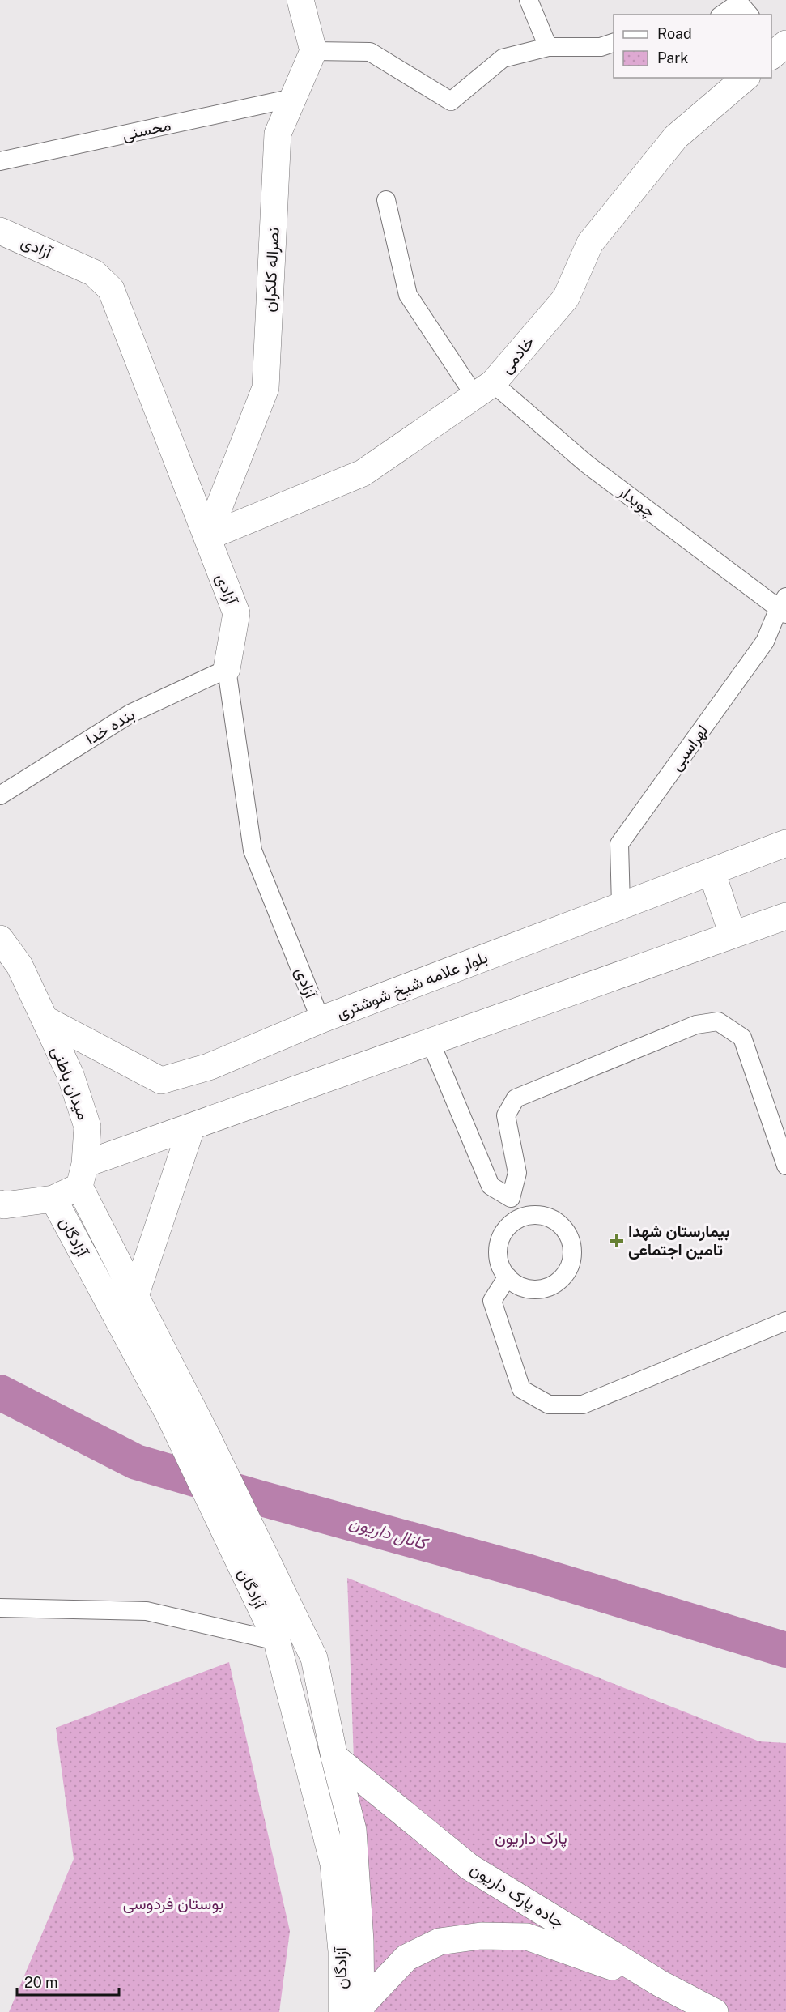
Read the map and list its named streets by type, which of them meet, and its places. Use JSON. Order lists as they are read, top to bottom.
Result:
{
  "streets": {
    "main road": [
      "آزادی",
      "نصراله کلکران",
      "خادمی",
      "بلوار علامه شیخ شوشتری",
      "میدان باطنی",
      "آزادگان",
      "جاده پارک داریون"
    ],
    "lane": [
      "محسنی",
      "چوبدار",
      "بنده خدا",
      "لهراسبی"
    ]
  },
  "crossings": [
    ["محسنی", "نصراله کلکران"],
    ["آزادی", "نصراله کلکران"],
    ["آزادی", "خادمی"],
    ["آزادی", "بنده خدا"],
    ["آزادی", "بلوار علامه شیخ شوشتری"],
    ["نصراله کلکران", "خادمی"],
    ["خادمی", "چوبدار"],
    ["چوبدار", "لهراسبی"],
    ["لهراسبی", "بلوار علامه شیخ شوشتری"],
    ["بلوار علامه شیخ شوشتری", "میدان باطنی"],
    ["میدان باطنی", "آزادگان"],
    ["آزادگان", "جاده پارک داریون"]
  ],
  "water": ["کانال داریون"],
  "parks": ["پارک داریون", "بوستان فردوسی"],
  "places": {
    "health": ["بیمارستان شهدا تامین اجتماعی"]
  },
  "legend": ["Road", "Park"],
  "scale_bar": "20 m"
}
